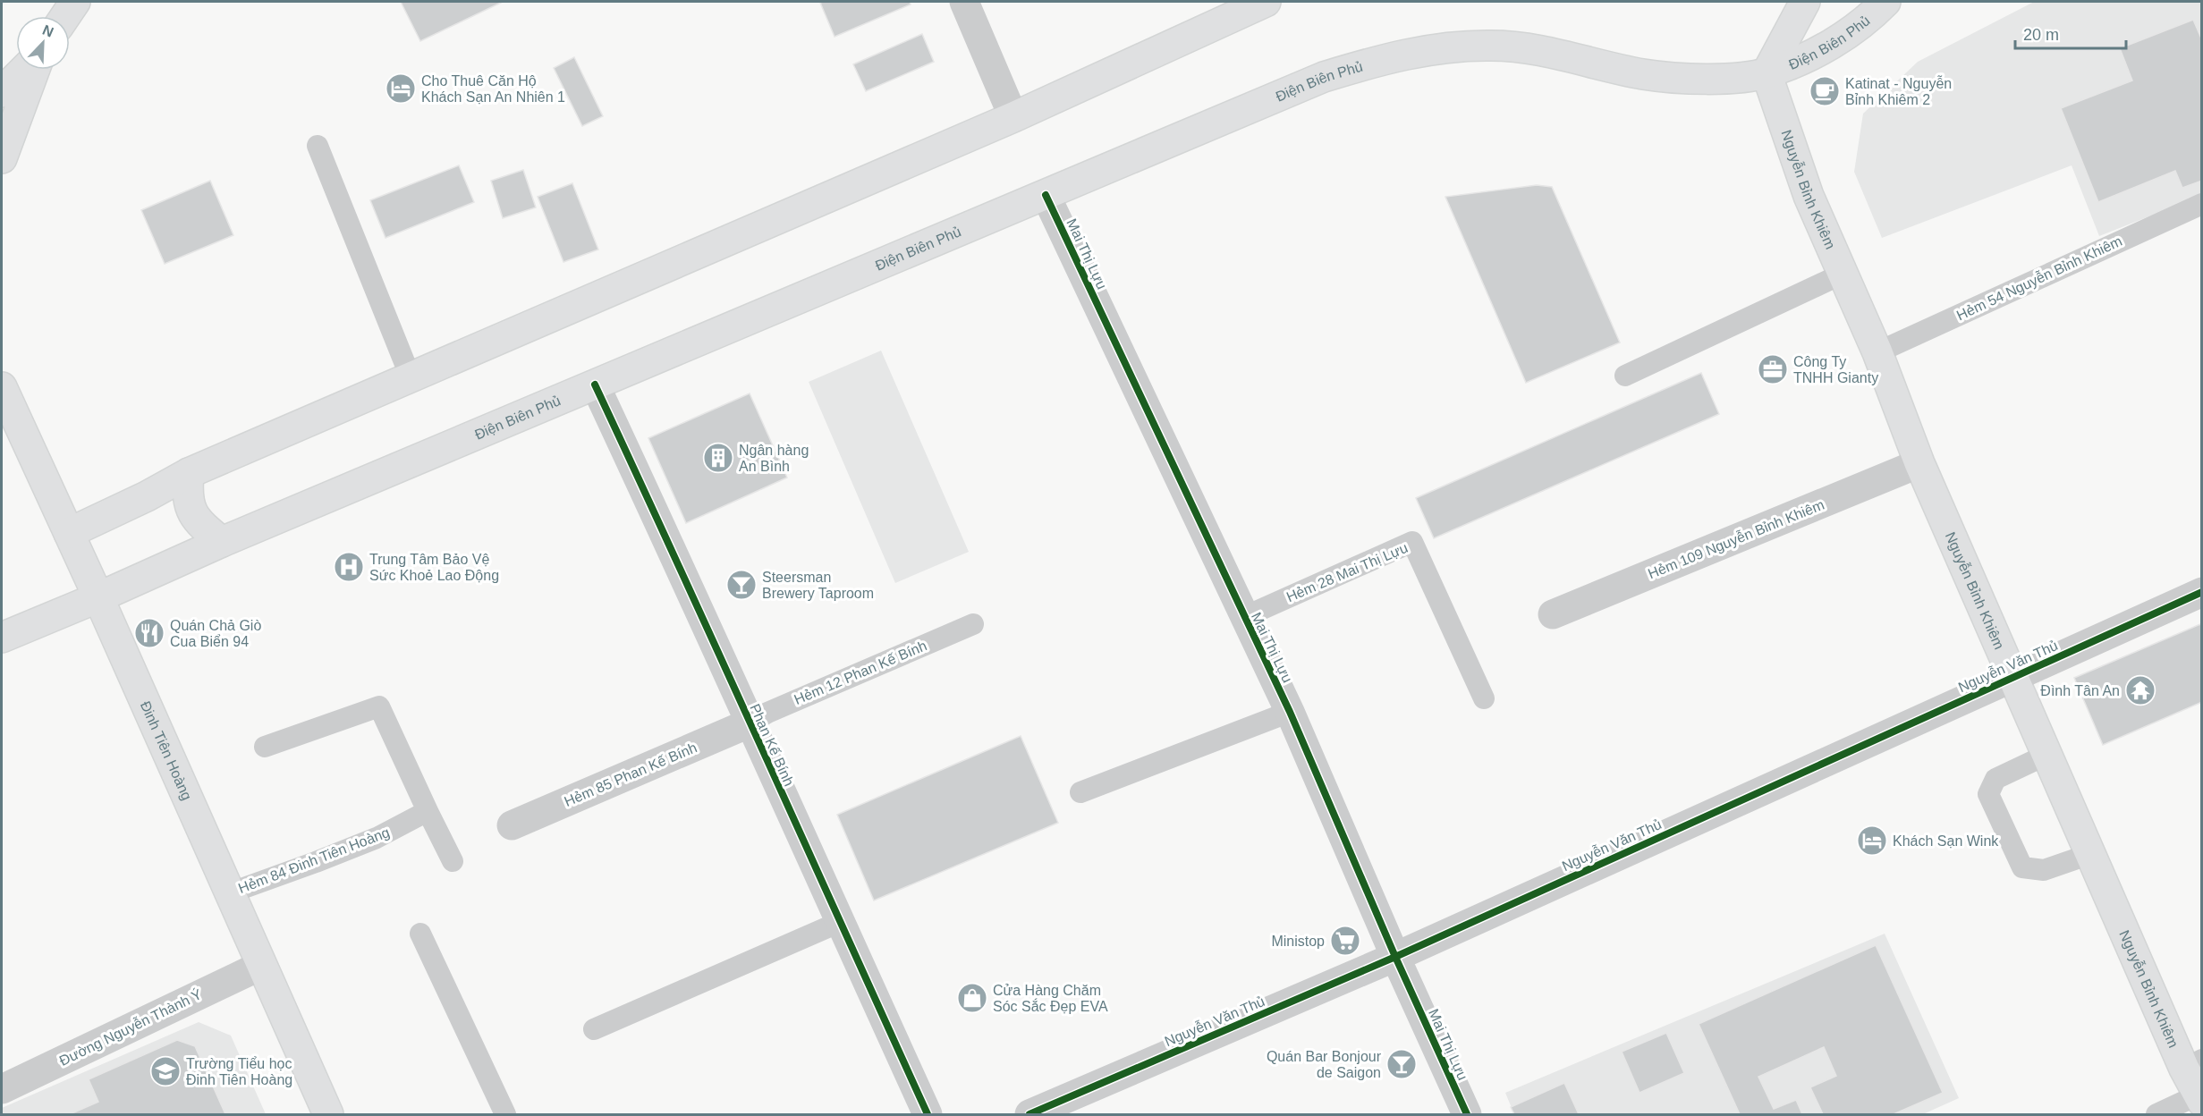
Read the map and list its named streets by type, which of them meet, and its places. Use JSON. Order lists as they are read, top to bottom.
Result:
{
  "streets": {
    "main road": [
      "Điện Biên Phủ",
      "Ðiện Biên Phủ",
      "Nguyễn Bỉnh Khiêm",
      "Đinh Tiên Hoàng"
    ],
    "street": [
      "Mai Thị Lựu",
      "Hẻm 109 Nguyễn Bỉnh Khiêm",
      "Nguyễn Văn Thủ",
      "Phan Kế Bính",
      "Hẻm 85 Phan Kế Bính",
      "Đường Nguyễn Thành Ý"
    ],
    "lane": [
      "Hẻm 54 Nguyễn Bỉnh Khiêm",
      "Hẻm 28 Mai Thị Lựu",
      "Hẻm 12 Phan Kế Bính",
      "Hẻm 84 Đinh Tiên Hoàng"
    ]
  },
  "crossings": [
    ["Điện Biên Phủ", "Ðiện Biên Phủ"],
    ["Điện Biên Phủ", "Nguyễn Bỉnh Khiêm"],
    ["Ðiện Biên Phủ", "Nguyễn Bỉnh Khiêm"],
    ["Ðiện Biên Phủ", "Mai Thị Lựu"],
    ["Ðiện Biên Phủ", "Phan Kế Bính"],
    ["Ðiện Biên Phủ", "Đinh Tiên Hoàng"],
    ["Nguyễn Bỉnh Khiêm", "Hẻm 54 Nguyễn Bỉnh Khiêm"],
    ["Nguyễn Bỉnh Khiêm", "Hẻm 109 Nguyễn Bỉnh Khiêm"],
    ["Nguyễn Bỉnh Khiêm", "Nguyễn Văn Thủ"],
    ["Mai Thị Lựu", "Hẻm 28 Mai Thị Lựu"],
    ["Mai Thị Lựu", "Nguyễn Văn Thủ"],
    ["Hẻm 12 Phan Kế Bính", "Phan Kế Bính"],
    ["Hẻm 12 Phan Kế Bính", "Hẻm 85 Phan Kế Bính"],
    ["Phan Kế Bính", "Hẻm 85 Phan Kế Bính"],
    ["Đinh Tiên Hoàng", "Hẻm 84 Đinh Tiên Hoàng"],
    ["Đinh Tiên Hoàng", "Đường Nguyễn Thành Ý"]
  ],
  "places": {
    "hotel": ["Cho Thuê Căn Hộ Khách Sạn An Nhiên 1", "Khách Sạn Wink"],
    "cafe": ["Katinat - Nguyễn Bỉnh Khiêm 2"],
    "office": ["Công Ty TNHH Gianty"],
    "building": ["Ngân hàng An Bình"],
    "hospital": ["Trung Tâm Bảo Vệ Sức Khoẻ Lao Động"],
    "bar": ["Steersman Brewery Taproom", "Quán Bar Bonjour de Saigon"],
    "restaurant": ["Quán Chả Giò Cua Biển 94"],
    "temple": ["Đình Tân An"],
    "supermarket": ["Ministop"],
    "shop": ["Cửa Hàng Chăm Sóc Sắc Đẹp EVA"],
    "school or university": ["Trường Tiểu học Đinh Tiên Hoàng"]
  },
  "scale_bar": "20 m",
  "north": "top right"
}
